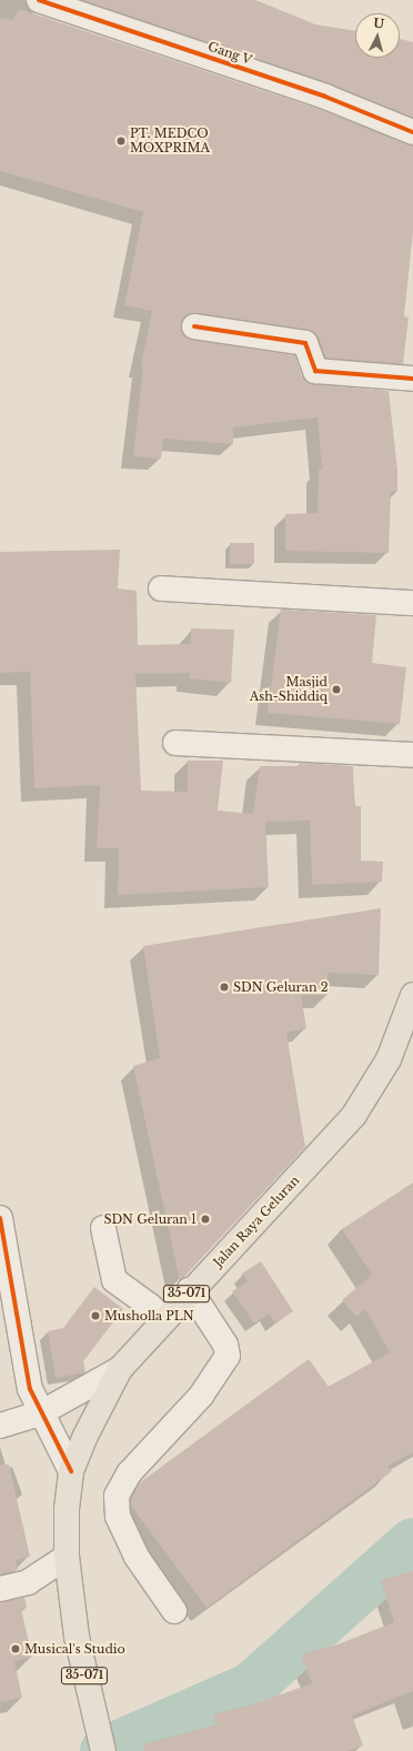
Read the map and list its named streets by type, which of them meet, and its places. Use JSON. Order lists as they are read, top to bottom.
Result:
{
  "streets": {
    "main road": ["Jalan Raya Geluran", "35-071"],
    "street": ["Gang V"]
  },
  "places": [
    "PT. MEDCO MOXPRIMA",
    "Masjid Ash-Shiddiq",
    "SDN Geluran 2",
    "SDN Geluran 1",
    "Musholla PLN",
    "Musical's Studio"
  ],
  "north": "top"
}
